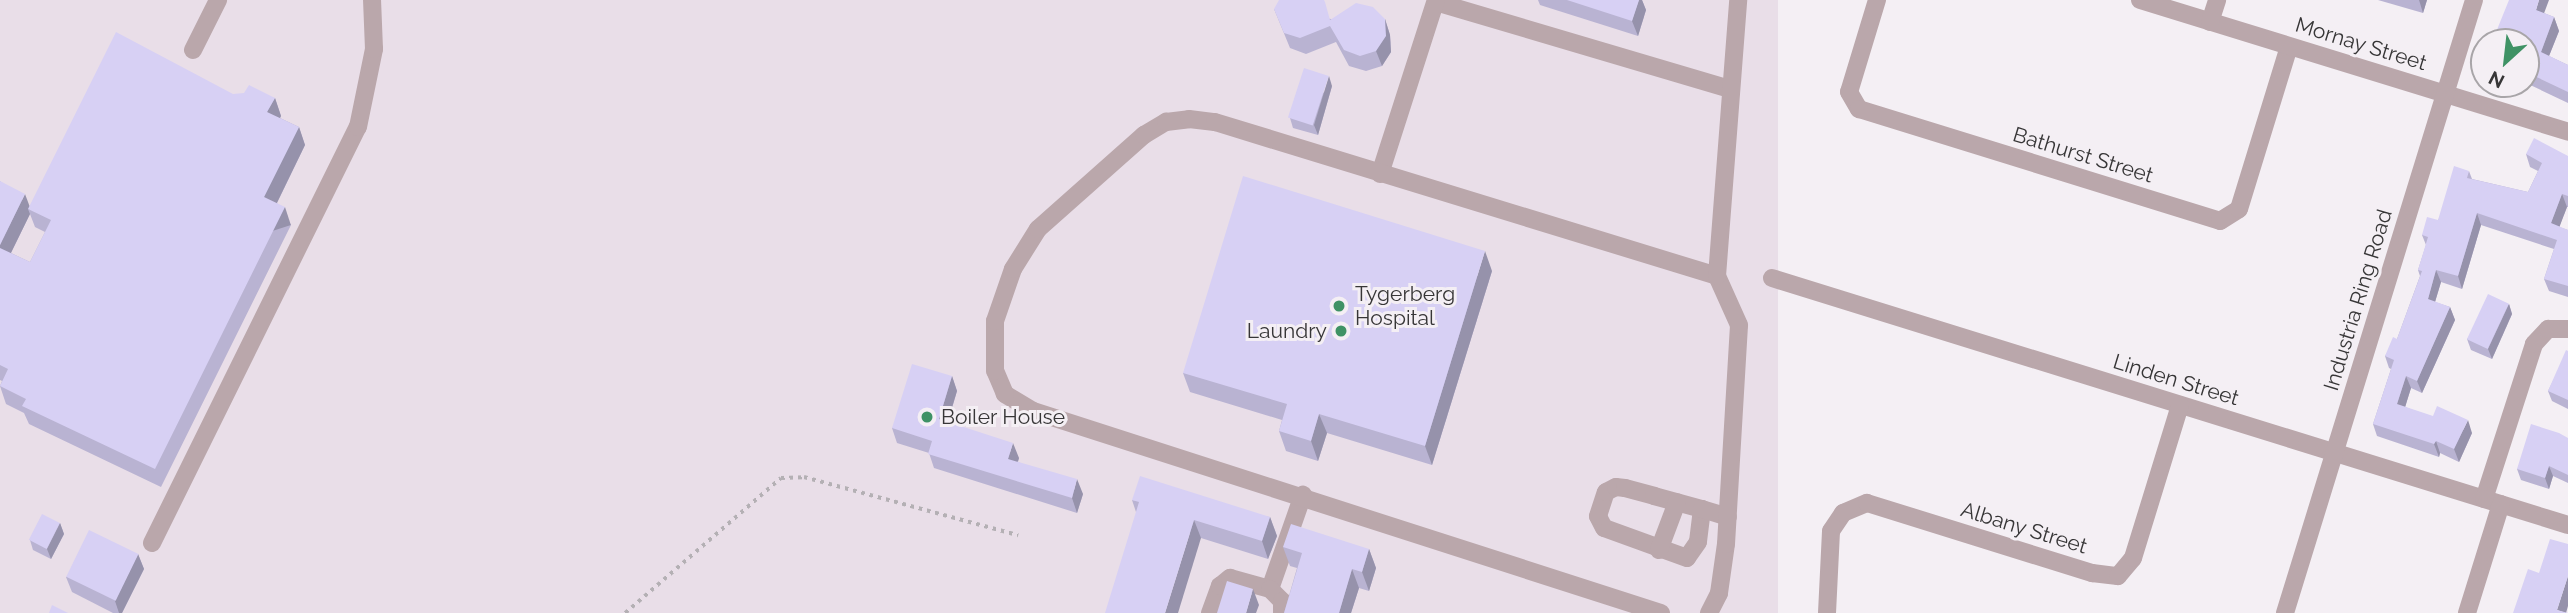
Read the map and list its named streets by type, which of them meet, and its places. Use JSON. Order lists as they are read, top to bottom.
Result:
{
  "streets": {
    "street": [
      "Mornay Street",
      "Bathurst Street",
      "Industria Ring Road",
      "Linden Street",
      "Albany Street"
    ]
  },
  "crossings": [
    ["Mornay Street", "Bathurst Street"],
    ["Mornay Street", "Industria Ring Road"],
    ["Industria Ring Road", "Linden Street"],
    ["Linden Street", "Albany Street"]
  ],
  "places": ["Tygerberg Hospital", "Laundry", "Boiler House"],
  "north": "bottom left"
}
